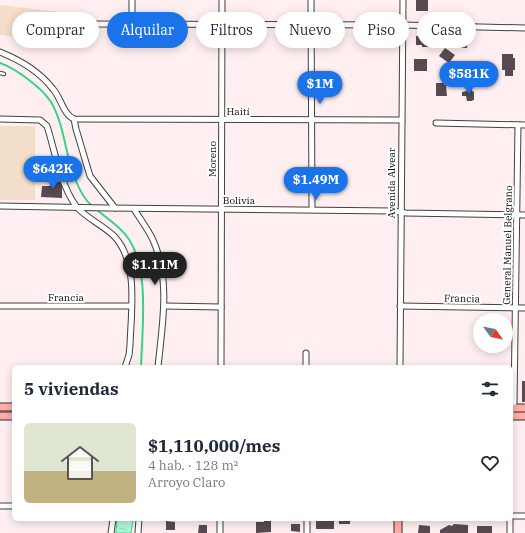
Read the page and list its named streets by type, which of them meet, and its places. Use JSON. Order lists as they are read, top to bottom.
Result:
{
  "streets": {
    "street": [
      "Haití",
      "Moreno",
      "Avenida Alvear",
      "Bolivia",
      "General Manuel Belgrano",
      "Francia"
    ]
  },
  "crossings": [
    ["Haití", "Moreno"],
    ["Haití", "Avenida Alvear"],
    ["Moreno", "Bolivia"],
    ["Avenida Alvear", "Bolivia"],
    ["Avenida Alvear", "Francia"],
    ["Bolivia", "General Manuel Belgrano"],
    ["General Manuel Belgrano", "Francia"]
  ],
  "north": "bottom right",
  "page": {
    "chip": [
      "Comprar",
      "Alquilar",
      "Filtros",
      "Nuevo",
      "Piso",
      "Casa"
    ],
    "price": [
      "$581K",
      "$1M",
      "$642K",
      "$1.49M",
      "$1.11M"
    ],
    "heading": "5 viviendas",
    "list": [
      {
        "name": "$1,110,000/mes",
        "note": "4 hab. · 128 m² · Arroyo Claro"
      }
    ]
  }
}
